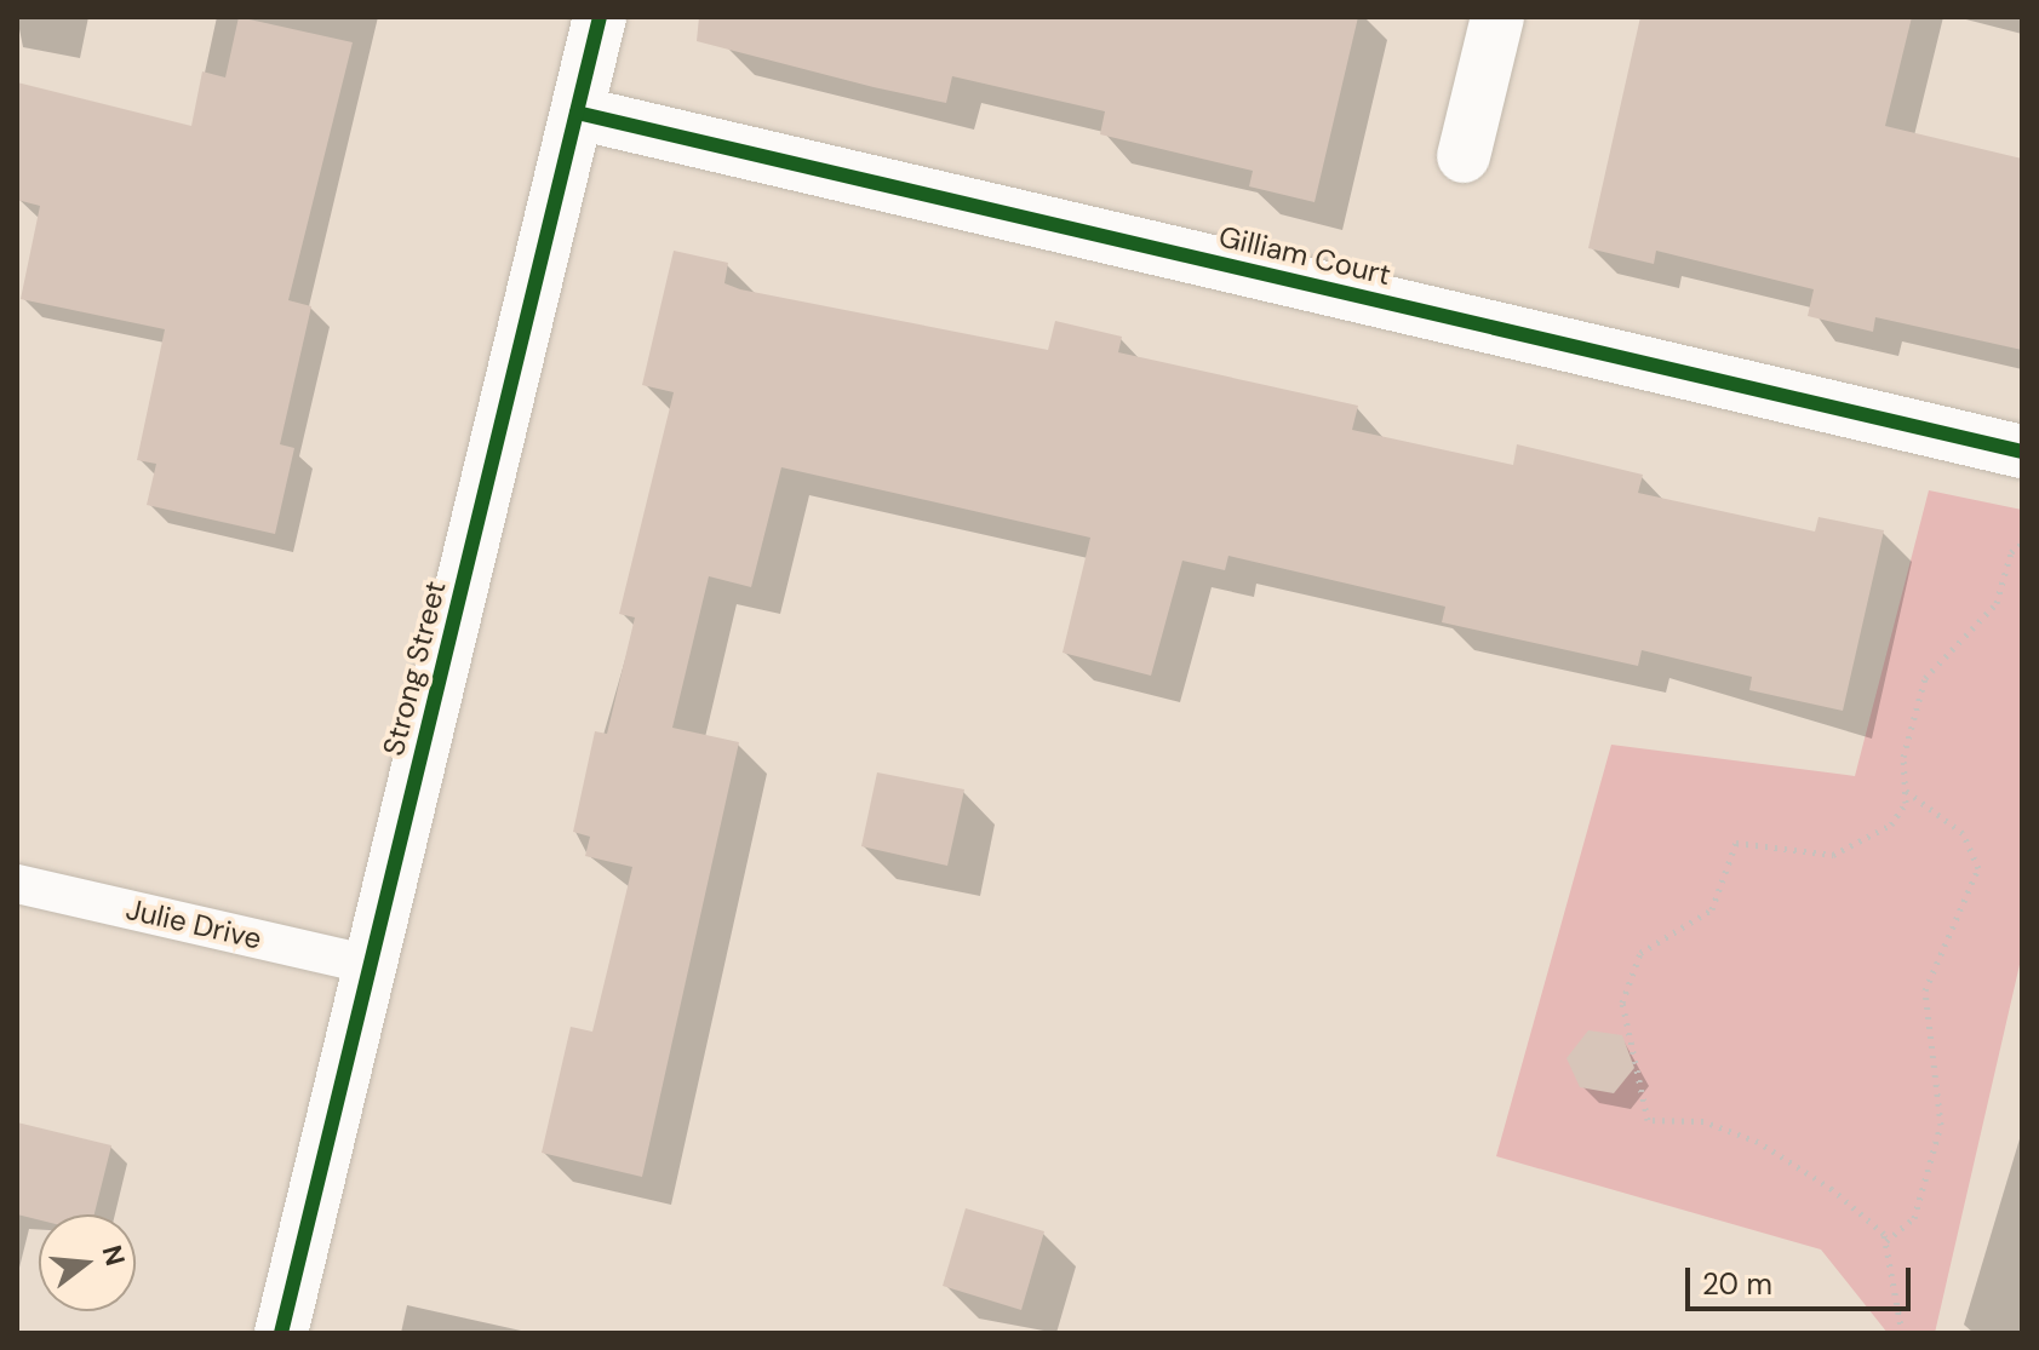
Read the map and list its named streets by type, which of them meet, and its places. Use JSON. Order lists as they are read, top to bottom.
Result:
{
  "streets": {
    "street": ["Gilliam Court", "Strong Street"],
    "lane": ["Julie Drive"]
  },
  "crossings": [
    ["Gilliam Court", "Strong Street"],
    ["Strong Street", "Julie Drive"]
  ],
  "scale_bar": "20 m",
  "north": "right"
}
